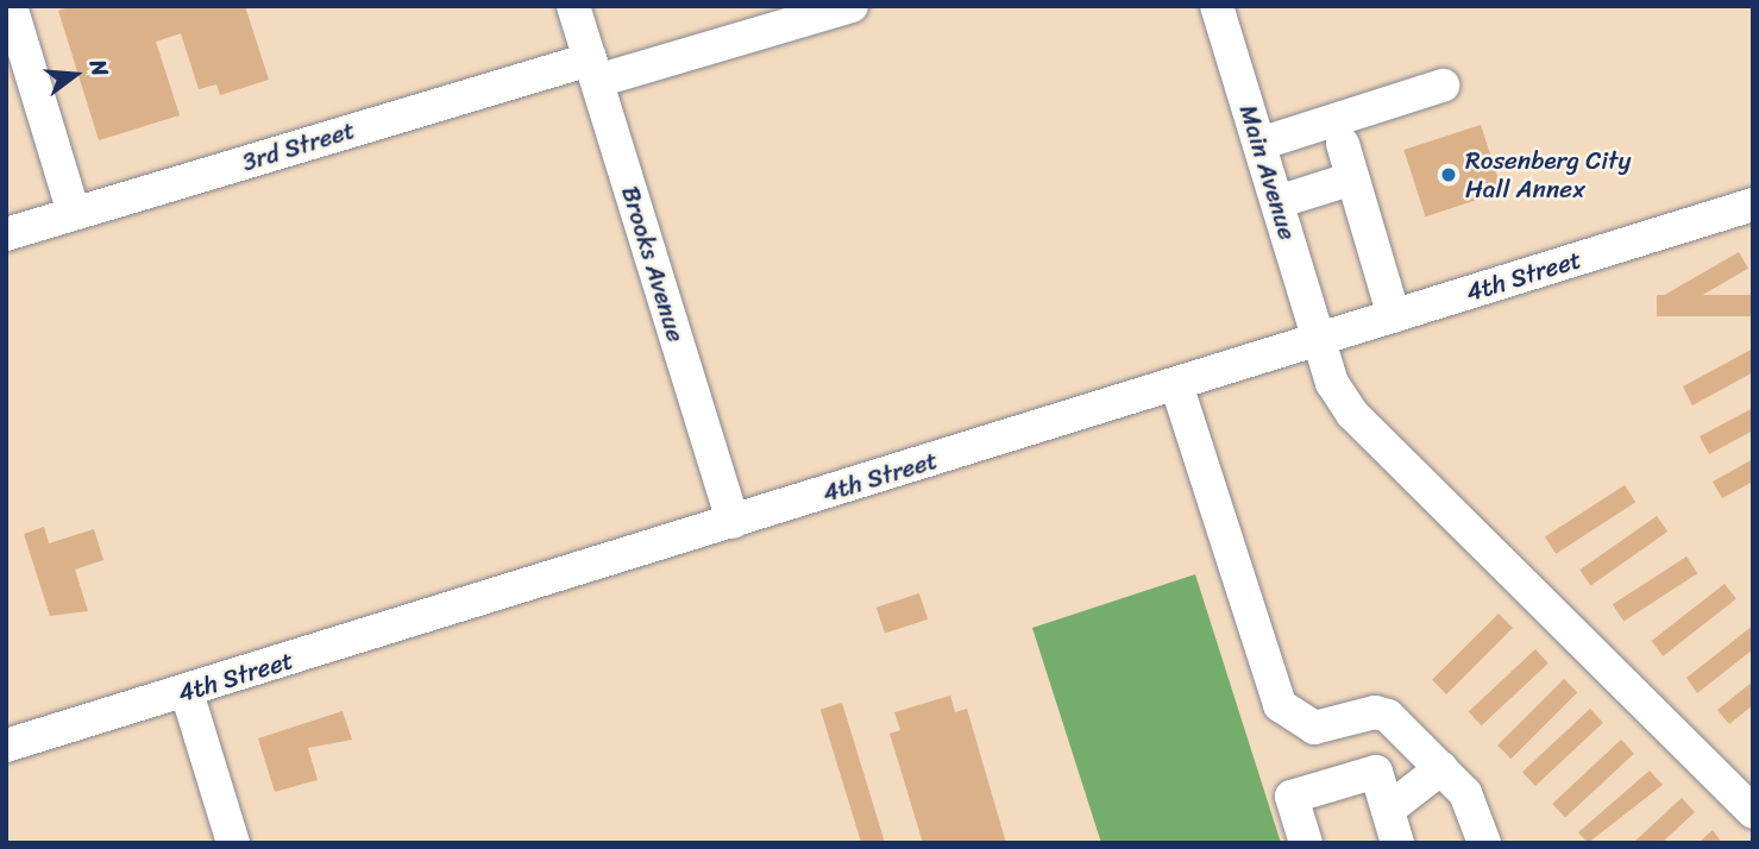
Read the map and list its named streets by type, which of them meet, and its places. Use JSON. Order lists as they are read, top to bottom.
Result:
{
  "streets": {
    "street": [
      "3rd Street",
      "Main Avenue",
      "Brooks Avenue",
      "4th Street"
    ]
  },
  "crossings": [
    ["3rd Street", "Brooks Avenue"],
    ["Main Avenue", "4th Street"],
    ["Brooks Avenue", "4th Street"]
  ],
  "places": ["Rosenberg City Hall Annex"],
  "north": "right"
}
